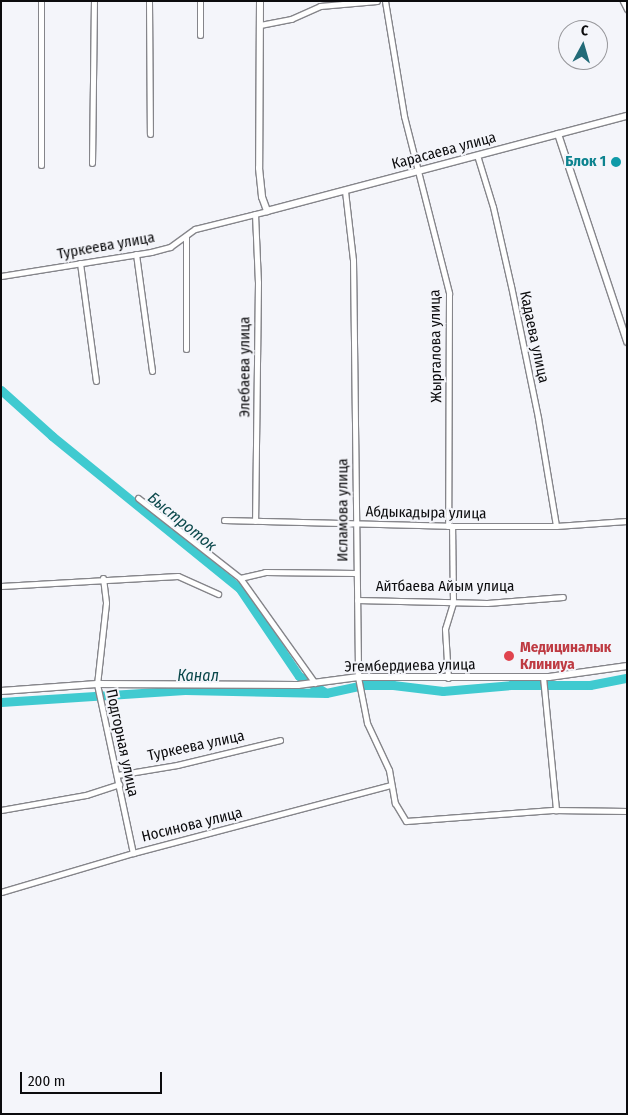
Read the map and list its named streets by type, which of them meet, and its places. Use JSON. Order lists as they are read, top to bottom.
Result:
{
  "streets": {
    "street": [
      "Карасаева улица",
      "Туркеева улица",
      "Кадаева улица",
      "Жыргалова улица",
      "Элебаева улица",
      "Исламова улица",
      "Абдыкадыра улица",
      "Айтбаева Айым улица",
      "Эгембердиева улица",
      "Подгорная улица",
      "Носинова улица"
    ]
  },
  "crossings": [
    ["Карасаева улица", "Туркеева улица"],
    ["Карасаева улица", "Кадаева улица"],
    ["Карасаева улица", "Жыргалова улица"],
    ["Карасаева улица", "Исламова улица"],
    ["Туркеева улица", "Элебаева улица"],
    ["Туркеева улица", "Подгорная улица"],
    ["Кадаева улица", "Абдыкадыра улица"],
    ["Жыргалова улица", "Абдыкадыра улица"],
    ["Жыргалова улица", "Айтбаева Айым улица"],
    ["Жыргалова улица", "Эгембердиева улица"],
    ["Элебаева улица", "Абдыкадыра улица"],
    ["Исламова улица", "Абдыкадыра улица"],
    ["Исламова улица", "Айтбаева Айым улица"],
    ["Исламова улица", "Эгембердиева улица"],
    ["Исламова улица", "Носинова улица"],
    ["Эгембердиева улица", "Подгорная улица"],
    ["Подгорная улица", "Носинова улица"]
  ],
  "water": ["Быстроток", "Канал"],
  "places": ["Блок 1", "Медициналык Клиниуа"],
  "scale_bar": "200 m",
  "north": "top"
}
